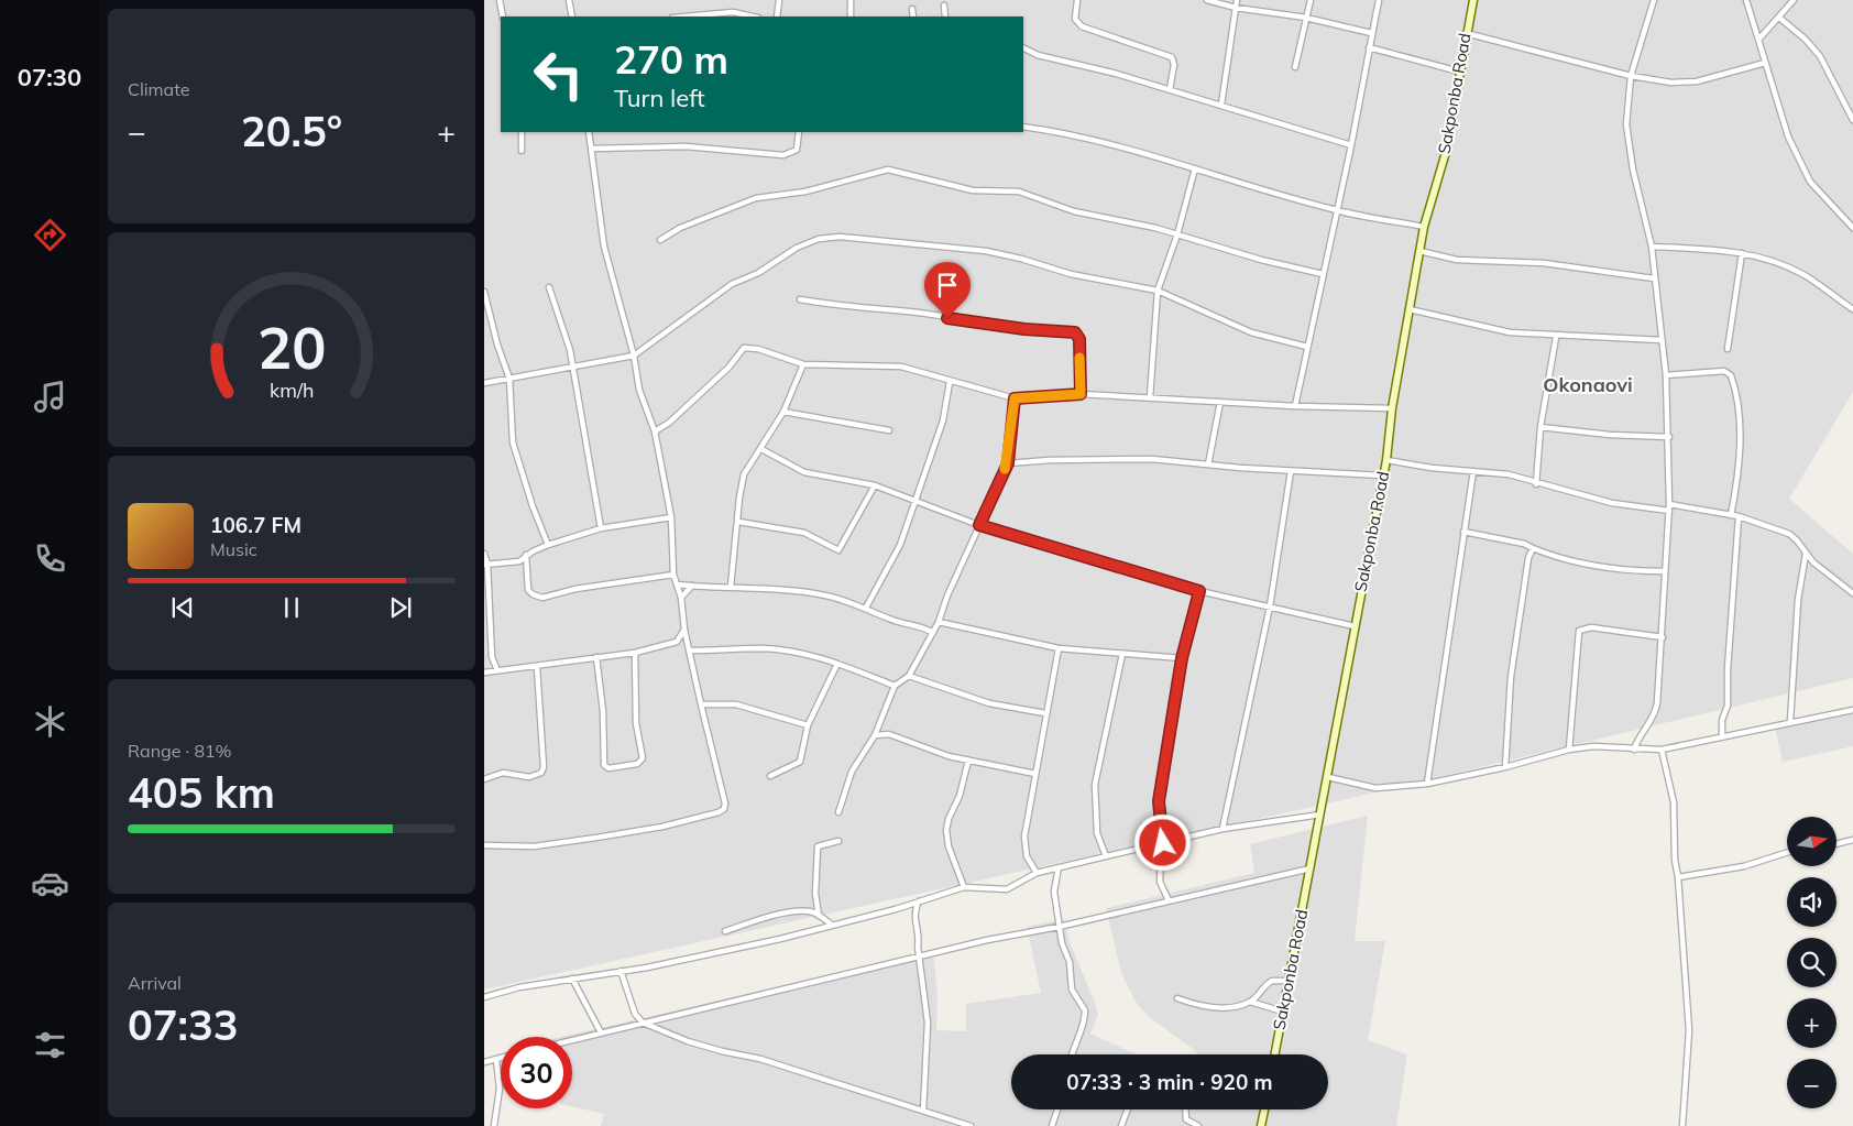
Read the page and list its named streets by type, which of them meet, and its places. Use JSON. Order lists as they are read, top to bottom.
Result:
{
  "streets": {
    "main road": ["Sakponba Road"]
  },
  "districts": ["Okonaovi"],
  "north": "right",
  "page": {
    "tabs": "07:30",
    "tile": [
      "Climate",
      ["Range · 81%", "405 km"],
      ["Arrival", "07:33"]
    ],
    "turn": ["270 m", "Turn left"],
    "heat": ["−", "20.5°", "+"],
    "song": ["106.7 FM", "Music"],
    "map_buttons": ["+", "−"],
    "limit": "30",
    "trip": "07:33 · 3 min · 920 m",
    "gauge": ["20", "km/h"]
  }
}
